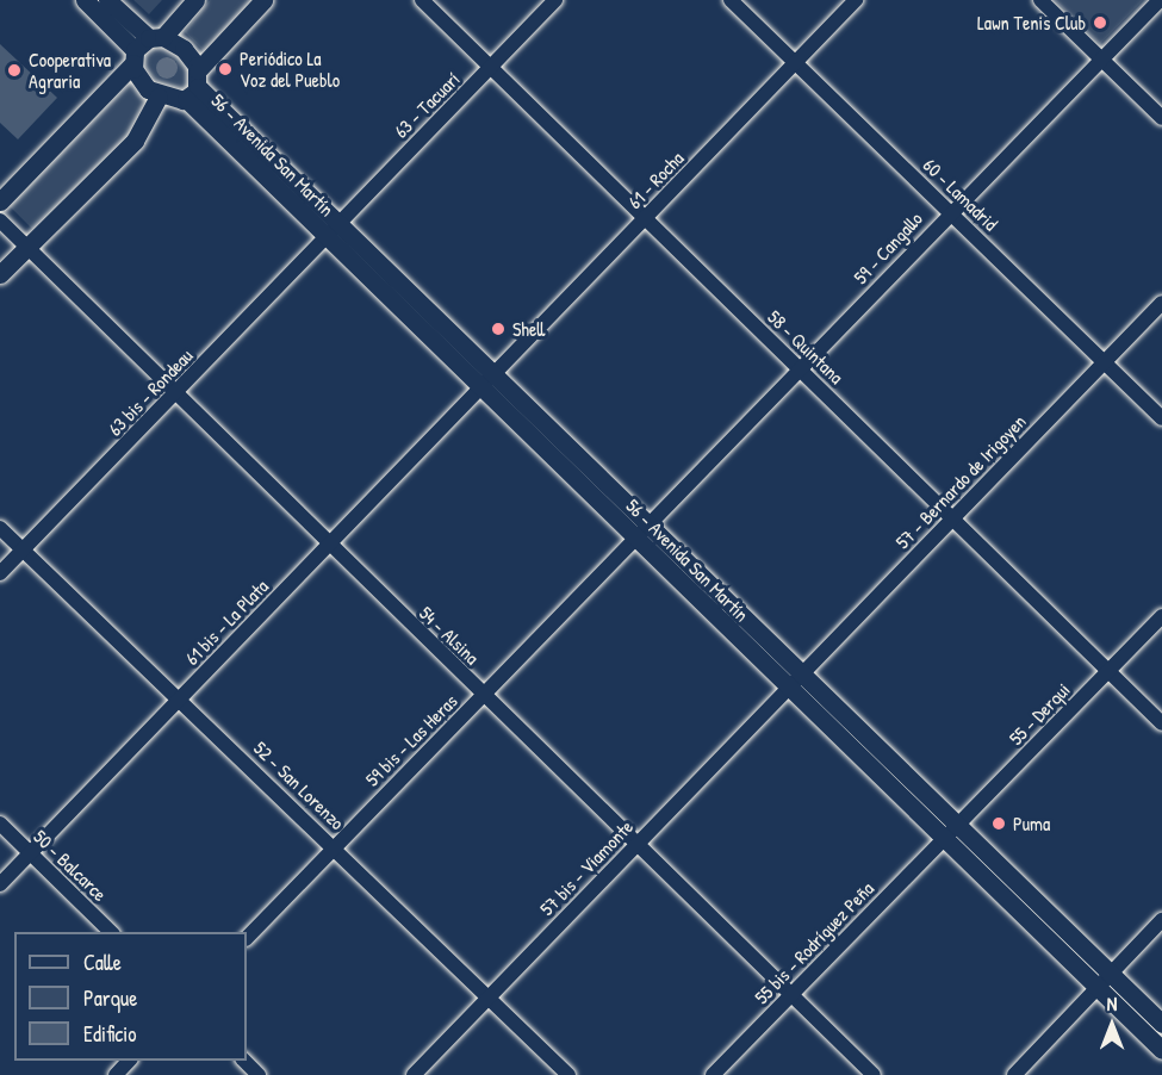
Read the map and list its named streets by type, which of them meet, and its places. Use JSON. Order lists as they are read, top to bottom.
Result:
{
  "streets": {
    "main road": ["56 - Avenida San Martín"],
    "street": [
      "63 - Tacuarí",
      "61 - Rocha",
      "60 - Lamadrid",
      "59 - Cangallo",
      "58 - Quintana",
      "63 bis - Rondeau",
      "57 - Bernardo de Irigoyen",
      "61 bis - La Plata",
      "54 - Alsina",
      "55 - Derqui",
      "59 bis - Las Heras",
      "52 - San Lorenzo",
      "50 - Balcarce",
      "57 bis - Viamonte",
      "55 bis - Rodríguez Peña"
    ]
  },
  "crossings": [
    ["63 - Tacuarí", "56 - Avenida San Martín"],
    ["63 - Tacuarí", "58 - Quintana"],
    ["63 - Tacuarí", "63 bis - Rondeau"],
    ["56 - Avenida San Martín", "61 - Rocha"],
    ["56 - Avenida San Martín", "59 - Cangallo"],
    ["56 - Avenida San Martín", "63 bis - Rondeau"],
    ["56 - Avenida San Martín", "57 - Bernardo de Irigoyen"],
    ["56 - Avenida San Martín", "61 bis - La Plata"],
    ["56 - Avenida San Martín", "55 - Derqui"],
    ["56 - Avenida San Martín", "59 bis - Las Heras"],
    ["56 - Avenida San Martín", "57 bis - Viamonte"],
    ["56 - Avenida San Martín", "55 bis - Rodríguez Peña"],
    ["61 - Rocha", "60 - Lamadrid"],
    ["61 - Rocha", "58 - Quintana"],
    ["61 - Rocha", "61 bis - La Plata"],
    ["60 - Lamadrid", "59 - Cangallo"],
    ["60 - Lamadrid", "57 - Bernardo de Irigoyen"],
    ["59 - Cangallo", "58 - Quintana"],
    ["59 - Cangallo", "59 bis - Las Heras"],
    ["58 - Quintana", "57 - Bernardo de Irigoyen"],
    ["58 - Quintana", "55 - Derqui"],
    ["63 bis - Rondeau", "54 - Alsina"],
    ["63 bis - Rondeau", "52 - San Lorenzo"],
    ["57 - Bernardo de Irigoyen", "57 bis - Viamonte"],
    ["61 bis - La Plata", "54 - Alsina"],
    ["61 bis - La Plata", "52 - San Lorenzo"],
    ["61 bis - La Plata", "50 - Balcarce"],
    ["54 - Alsina", "59 bis - Las Heras"],
    ["54 - Alsina", "57 bis - Viamonte"],
    ["54 - Alsina", "55 bis - Rodríguez Peña"],
    ["55 - Derqui", "55 bis - Rodríguez Peña"],
    ["59 bis - Las Heras", "52 - San Lorenzo"],
    ["52 - San Lorenzo", "57 bis - Viamonte"]
  ],
  "places": [
    "Lawn Tenis Club",
    "Periódico La Voz del Pueblo",
    "Cooperativa Agraria",
    "Shell",
    "Puma"
  ],
  "legend": ["Calle", "Parque", "Edificio"],
  "north": "top"
}
